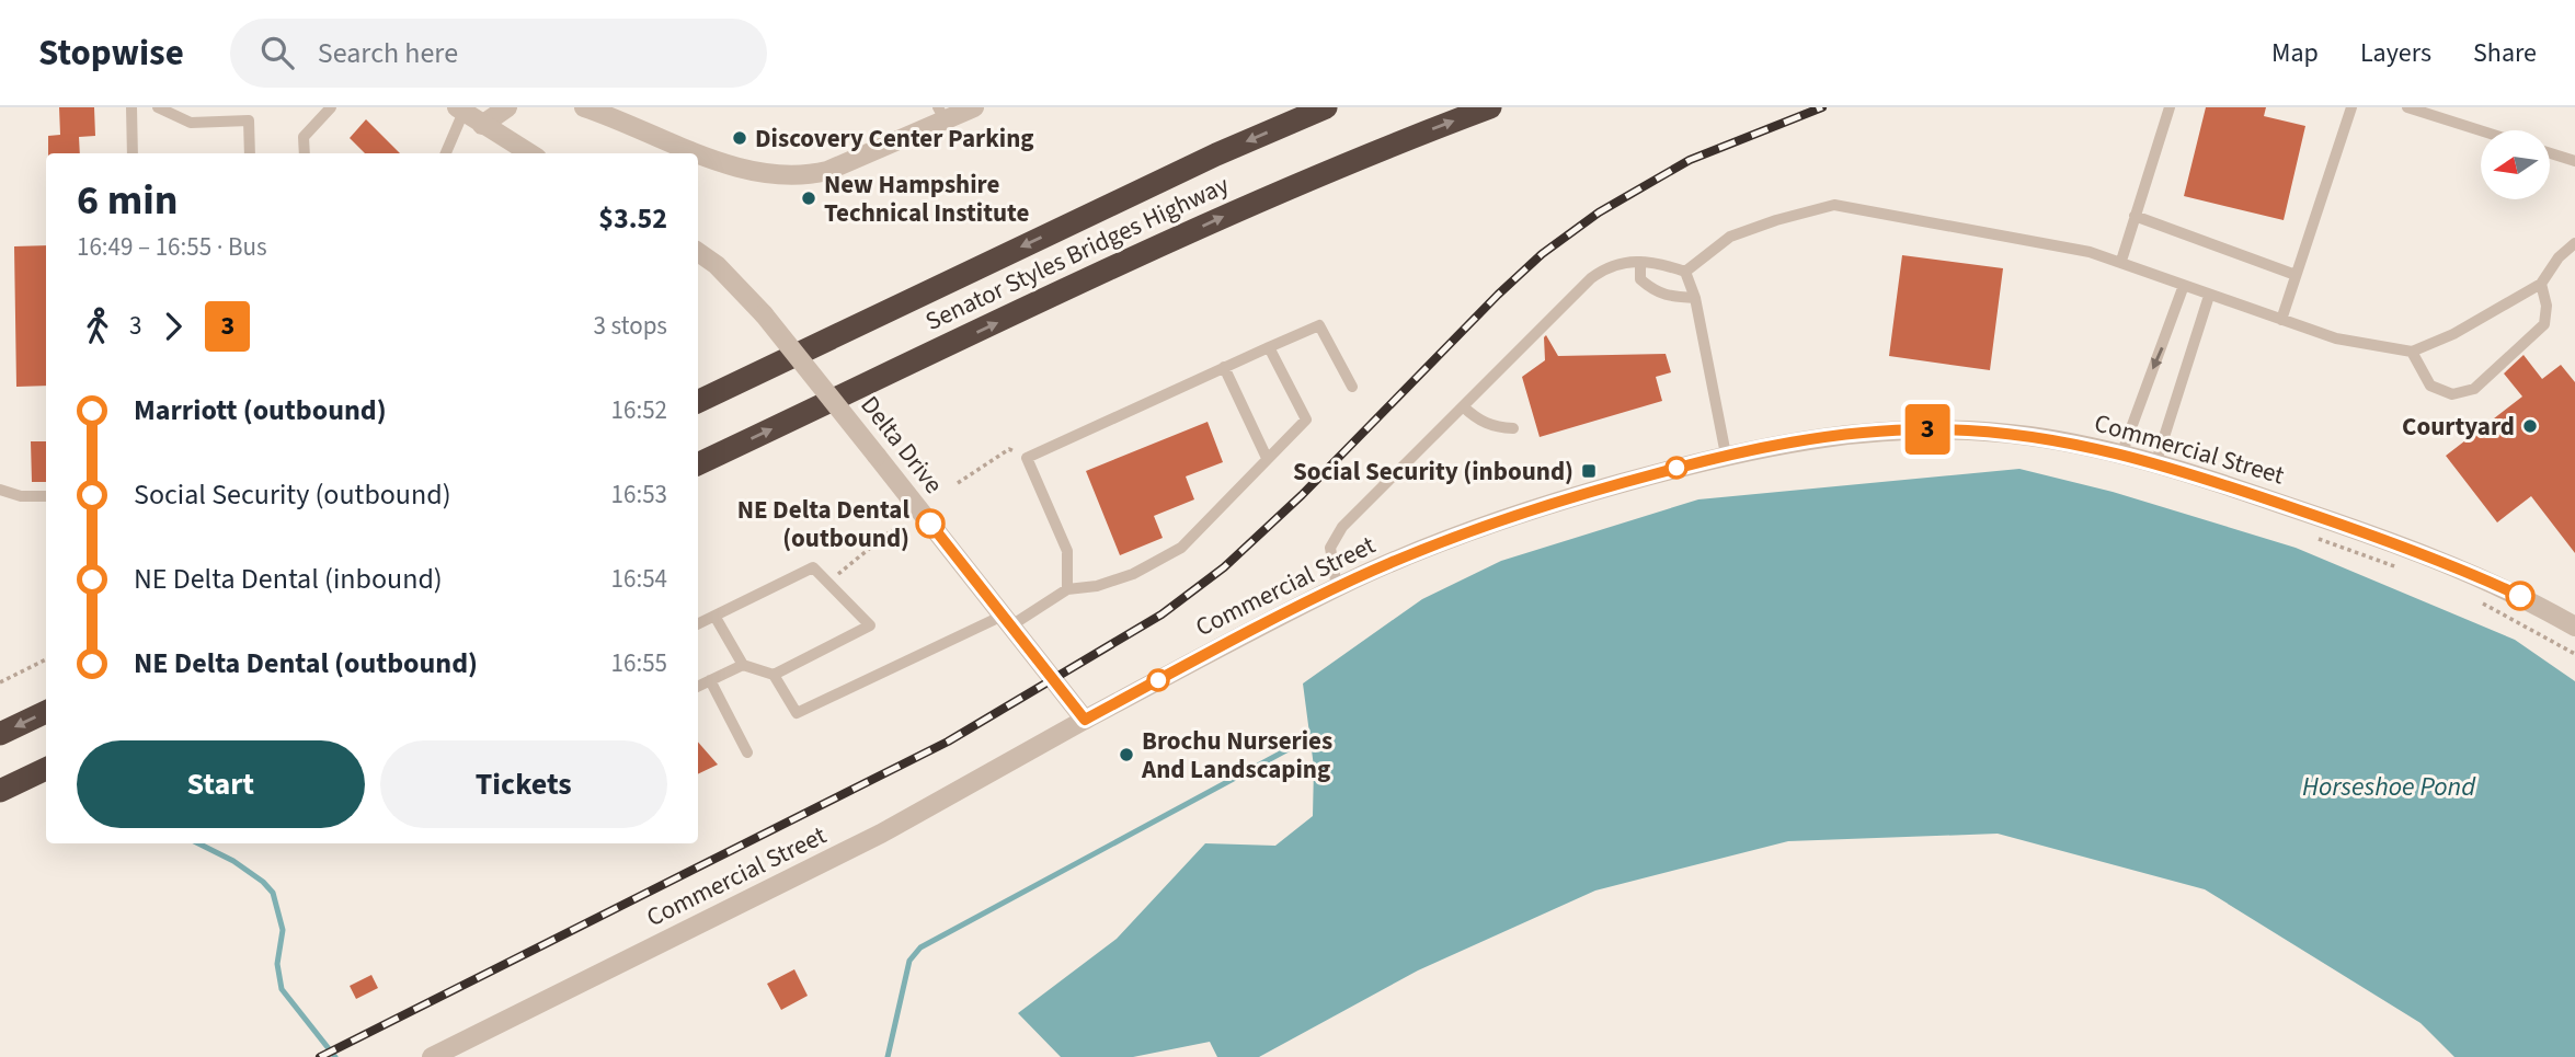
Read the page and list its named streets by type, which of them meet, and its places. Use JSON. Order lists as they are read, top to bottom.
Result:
{
  "streets": {
    "highway": ["Senator Styles Bridges Highway"],
    "street": ["Delta Drive", "Commercial Street"]
  },
  "crossings": [
    ["Delta Drive", "Commercial Street"]
  ],
  "water": ["Horseshoe Pond"],
  "places": {
    "other": [
      "Discovery Center Parking",
      "New Hampshire Technical Institute",
      "Courtyard",
      "NE Delta Dental (outbound)",
      "Brochu Nurseries And Landscaping"
    ],
    "transit": ["Social Security (inbound)"]
  },
  "lines": ["bus line 3"],
  "north": "left",
  "page": {
    "header": "Stopwise",
    "search": "Search here",
    "nav": ["Map", "Layers", "Share"],
    "on_map": "3",
    "heading": ["6 min", "16:49 – 16:55 · Bus", "$3.52"],
    "legs": ["3", "3", "3 stops"],
    "list": [
      {
        "name": "Marriott (outbound)",
        "value": "16:52"
      },
      {
        "name": "Social Security (outbound)",
        "value": "16:53"
      },
      {
        "name": "NE Delta Dental (inbound)",
        "value": "16:54"
      },
      {
        "name": "NE Delta Dental (outbound)",
        "value": "16:55"
      }
    ],
    "buttons": ["Start", "Tickets"]
  }
}
